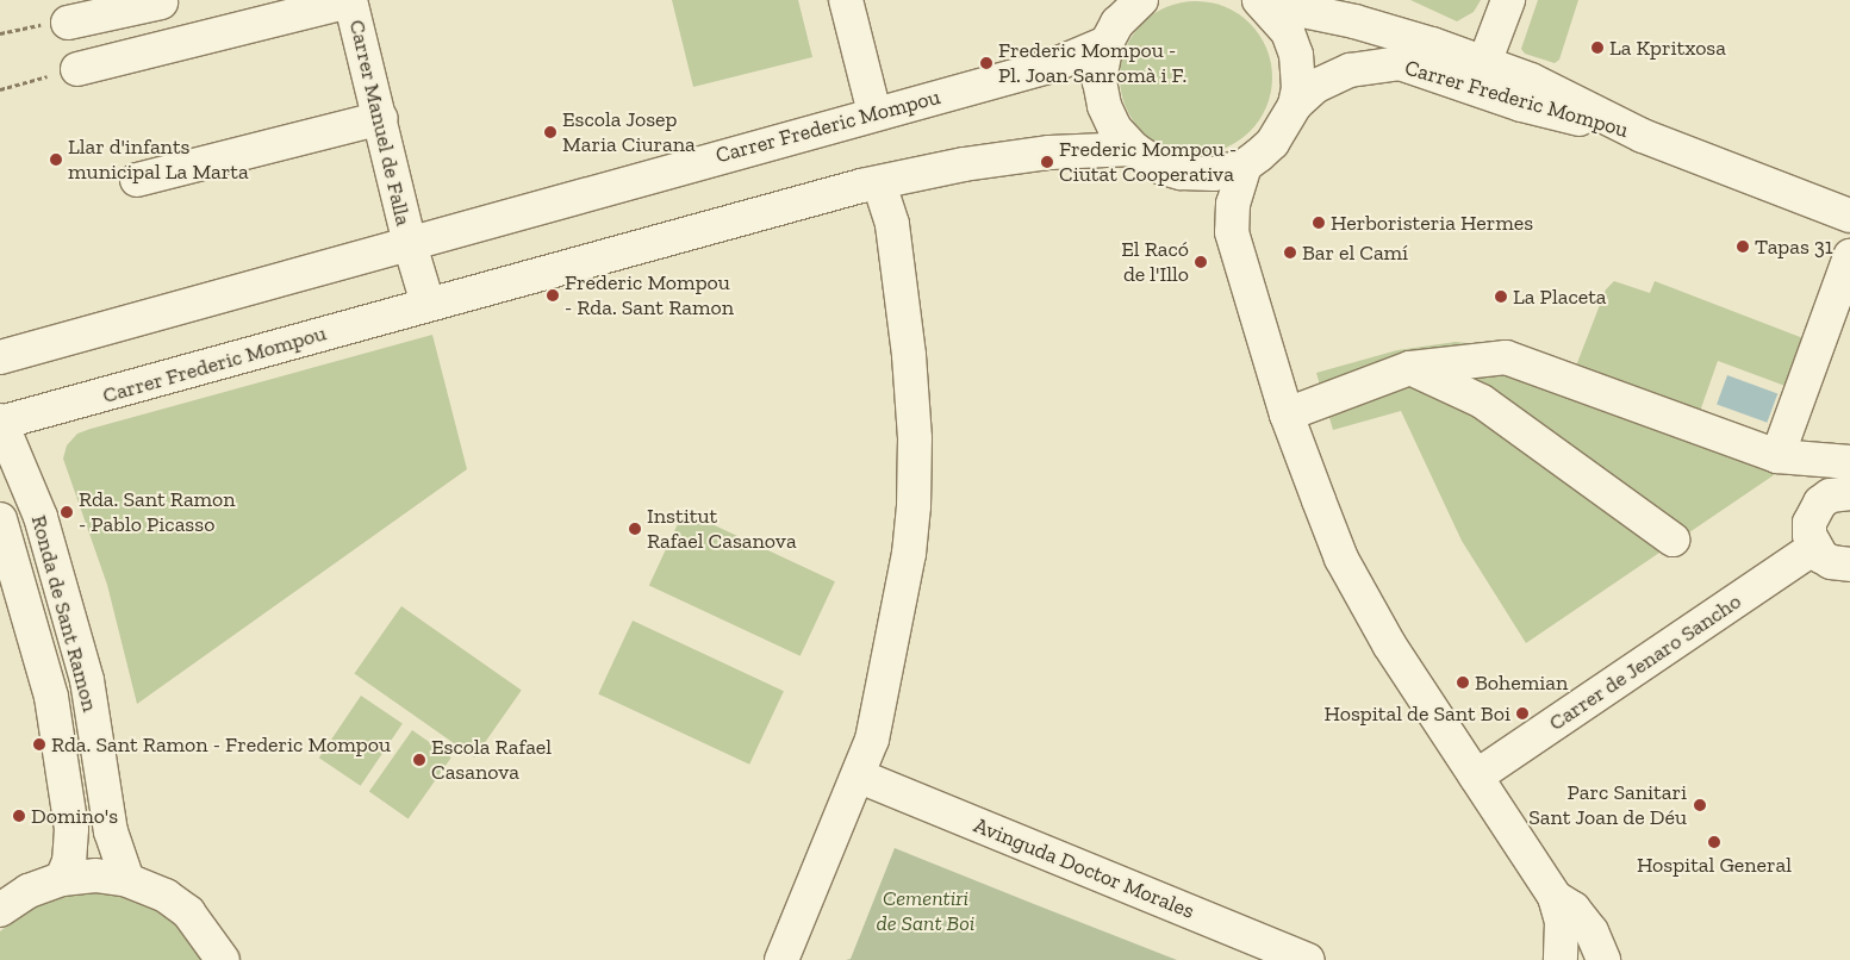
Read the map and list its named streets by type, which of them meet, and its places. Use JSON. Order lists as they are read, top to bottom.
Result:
{
  "streets": {
    "street": [
      "Carrer Frederic Mompou",
      "Carrer Manuel de Falla",
      "Ronda de Sant Ramon",
      "Carrer de Jenaro Sancho",
      "Avinguda Doctor Morales"
    ]
  },
  "crossings": [
    ["Carrer Frederic Mompou", "Carrer Manuel de Falla"],
    ["Carrer Frederic Mompou", "Ronda de Sant Ramon"]
  ],
  "parks": ["Cementiri de Sant Boi"],
  "places": [
    "La Kpritxosa",
    "Frederic Mompou - Pl. Joan Sanromà i F.",
    "Escola Josep Maria Ciurana",
    "Llar d'infants municipal La Marta",
    "Frederic Mompou - Ciutat Cooperativa",
    "Herboristeria Hermes",
    "Tapas 31",
    "Bar el Camí",
    "El Racó de l'Illo",
    "Frederic Mompou - Rda. Sant Ramon",
    "La Placeta",
    "Rda. Sant Ramon - Pablo Picasso",
    "Institut Rafael Casanova",
    "Bohemian",
    "Hospital de Sant Boi",
    "Rda. Sant Ramon - Frederic Mompou",
    "Escola Rafael Casanova",
    "Parc Sanitari Sant Joan de Déu",
    "Domino's",
    "Hospital General"
  ]
}
